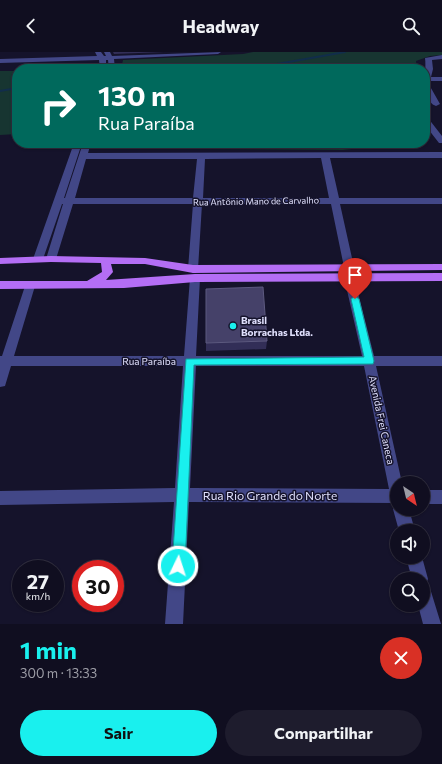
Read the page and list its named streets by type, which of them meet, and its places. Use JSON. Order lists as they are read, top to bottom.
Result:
{
  "streets": {
    "street": [
      "Rua Antônio Mano de Carvalho",
      "Rua Paraíba",
      "Avenida Frei Caneca",
      "Rua Rio Grande do Norte"
    ]
  },
  "crossings": [
    ["Rua Antônio Mano de Carvalho", "Avenida Frei Caneca"],
    ["Rua Paraíba", "Avenida Frei Caneca"]
  ],
  "places": ["Brasil Borrachas Ltda."],
  "north": "bottom right",
  "page": {
    "header": "Headway",
    "turn": ["130 m", "Rua Paraíba"],
    "speed": "27 km/h",
    "limit": "30",
    "heading": ["1 min", "300 m · 13:33"],
    "buttons": ["Sair", "Compartilhar"]
  }
}
